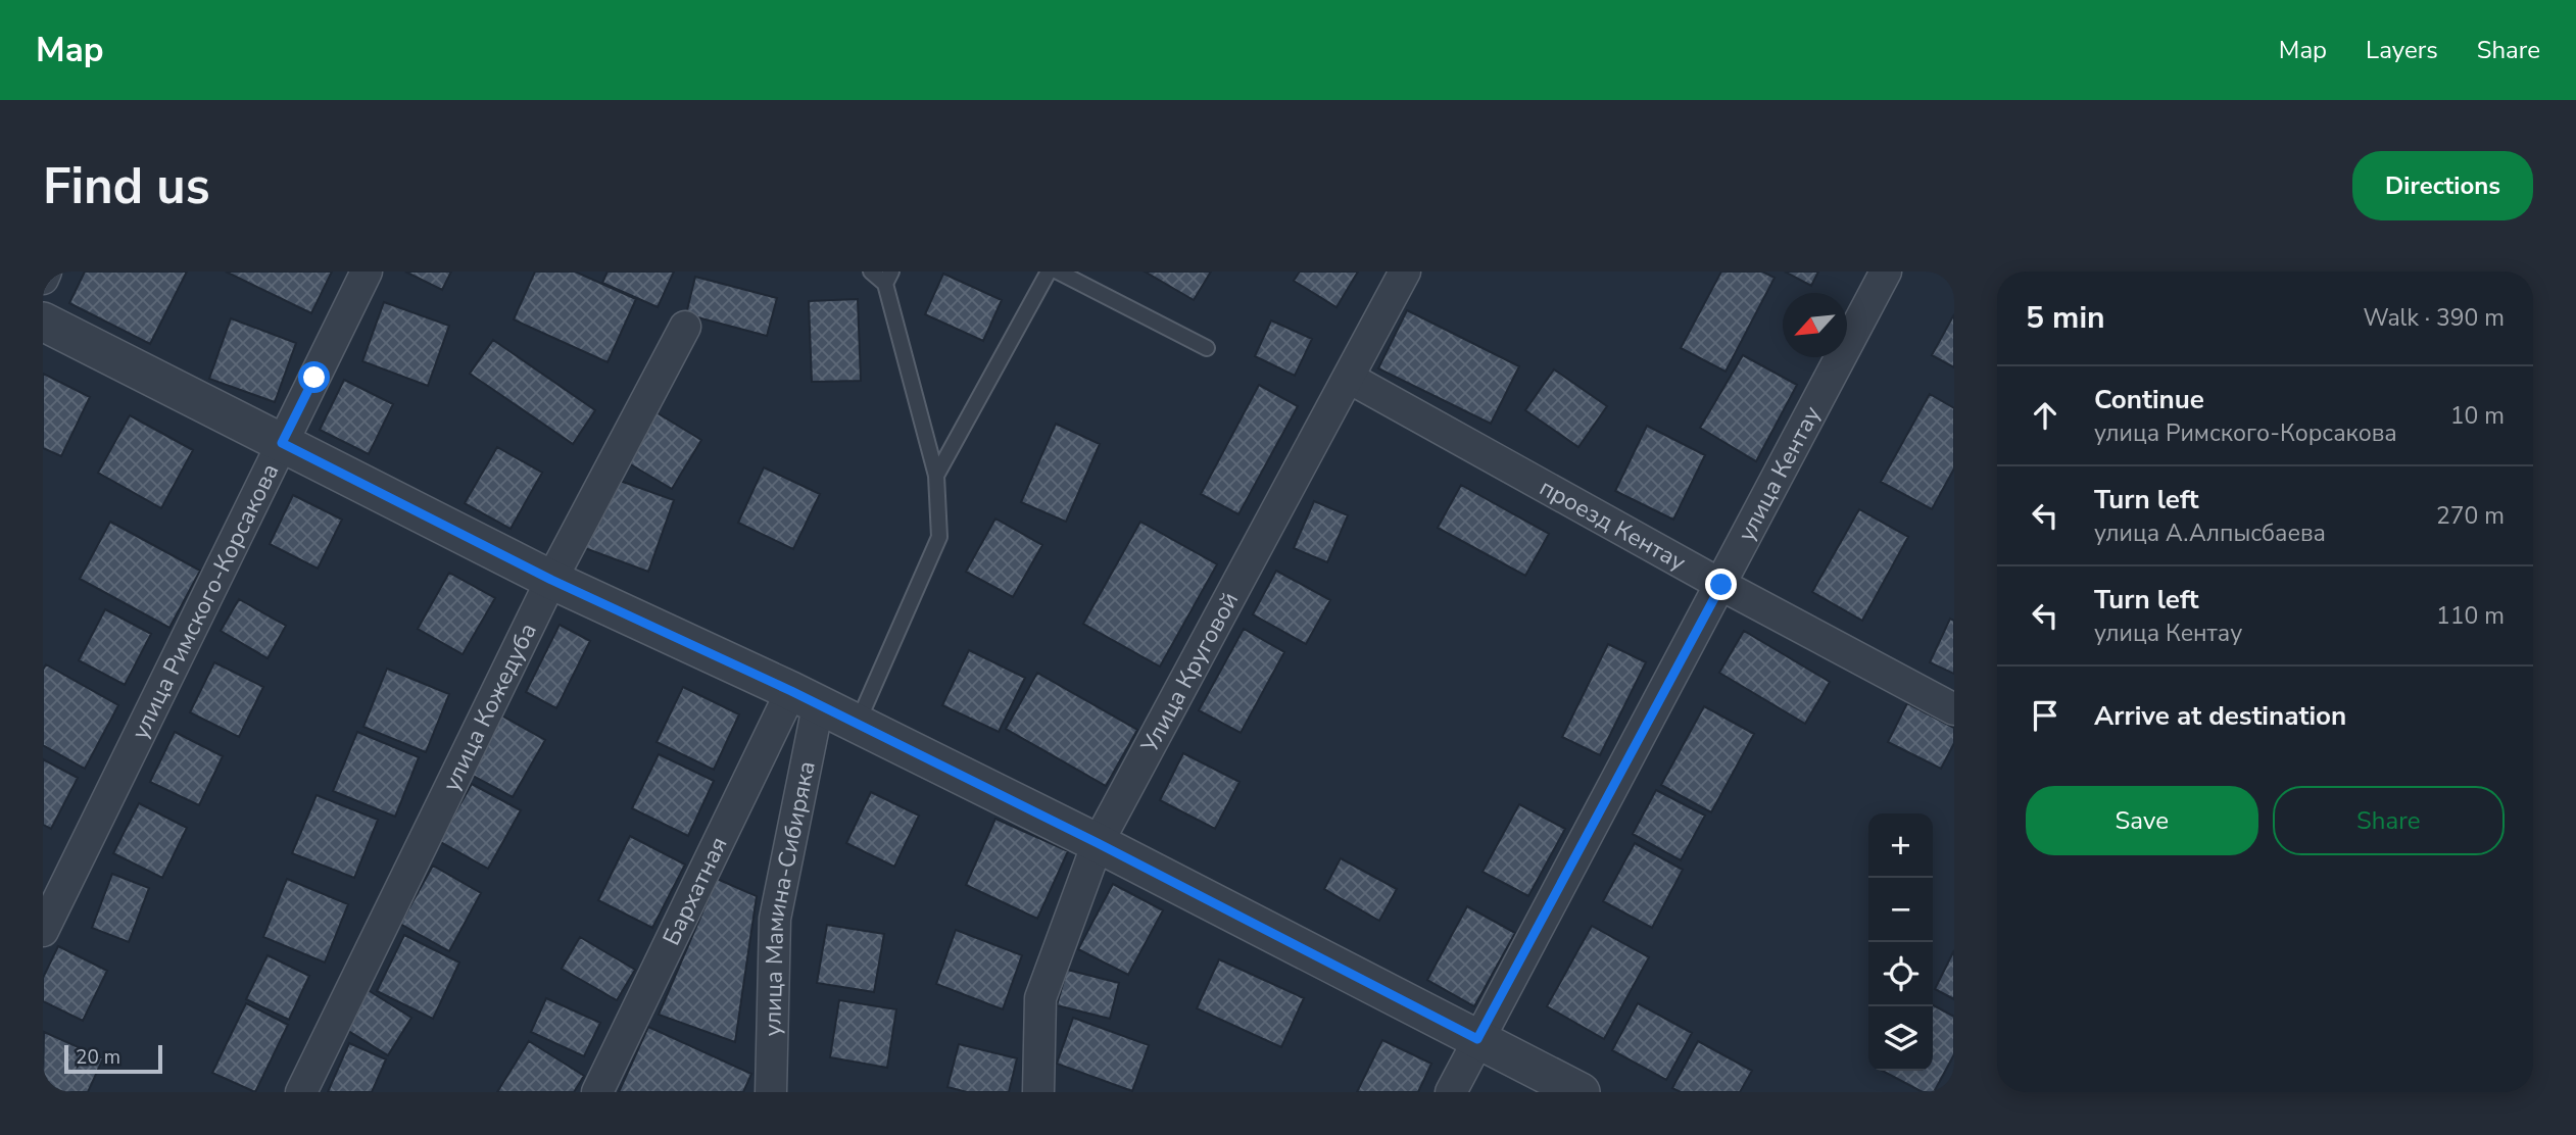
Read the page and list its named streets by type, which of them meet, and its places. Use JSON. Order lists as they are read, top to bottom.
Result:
{
  "streets": {
    "street": [
      "улица Кентау",
      "проезд Кентау",
      "улица Римского-Корсакова",
      "Улица Круговой",
      "улица Кожедуба",
      "Бархатная",
      "улица Мамина-Сибиряка"
    ]
  },
  "crossings": [
    ["улица Кентау", "проезд Кентау"],
    ["проезд Кентау", "Улица Круговой"],
    ["Бархатная", "улица Мамина-Сибиряка"]
  ],
  "scale_bar": "20 m",
  "north": "bottom left",
  "page": {
    "header": "Map",
    "nav": ["Map", "Layers", "Share"],
    "buttons": [
      "Directions",
      ["Save", "Share"]
    ],
    "title": "Find us",
    "heading": ["5 min", "Walk · 390 m"],
    "list": [
      ["Continue", "улица Римского-Корсакова", "10 m"],
      ["Turn left", "улица А.Алпысбаева", "270 m"],
      ["Turn left", "улица Кентау", "110 m"],
      "Arrive at destination"
    ],
    "map_buttons": ["+", "−"],
    "scale": "20 m"
  }
}
